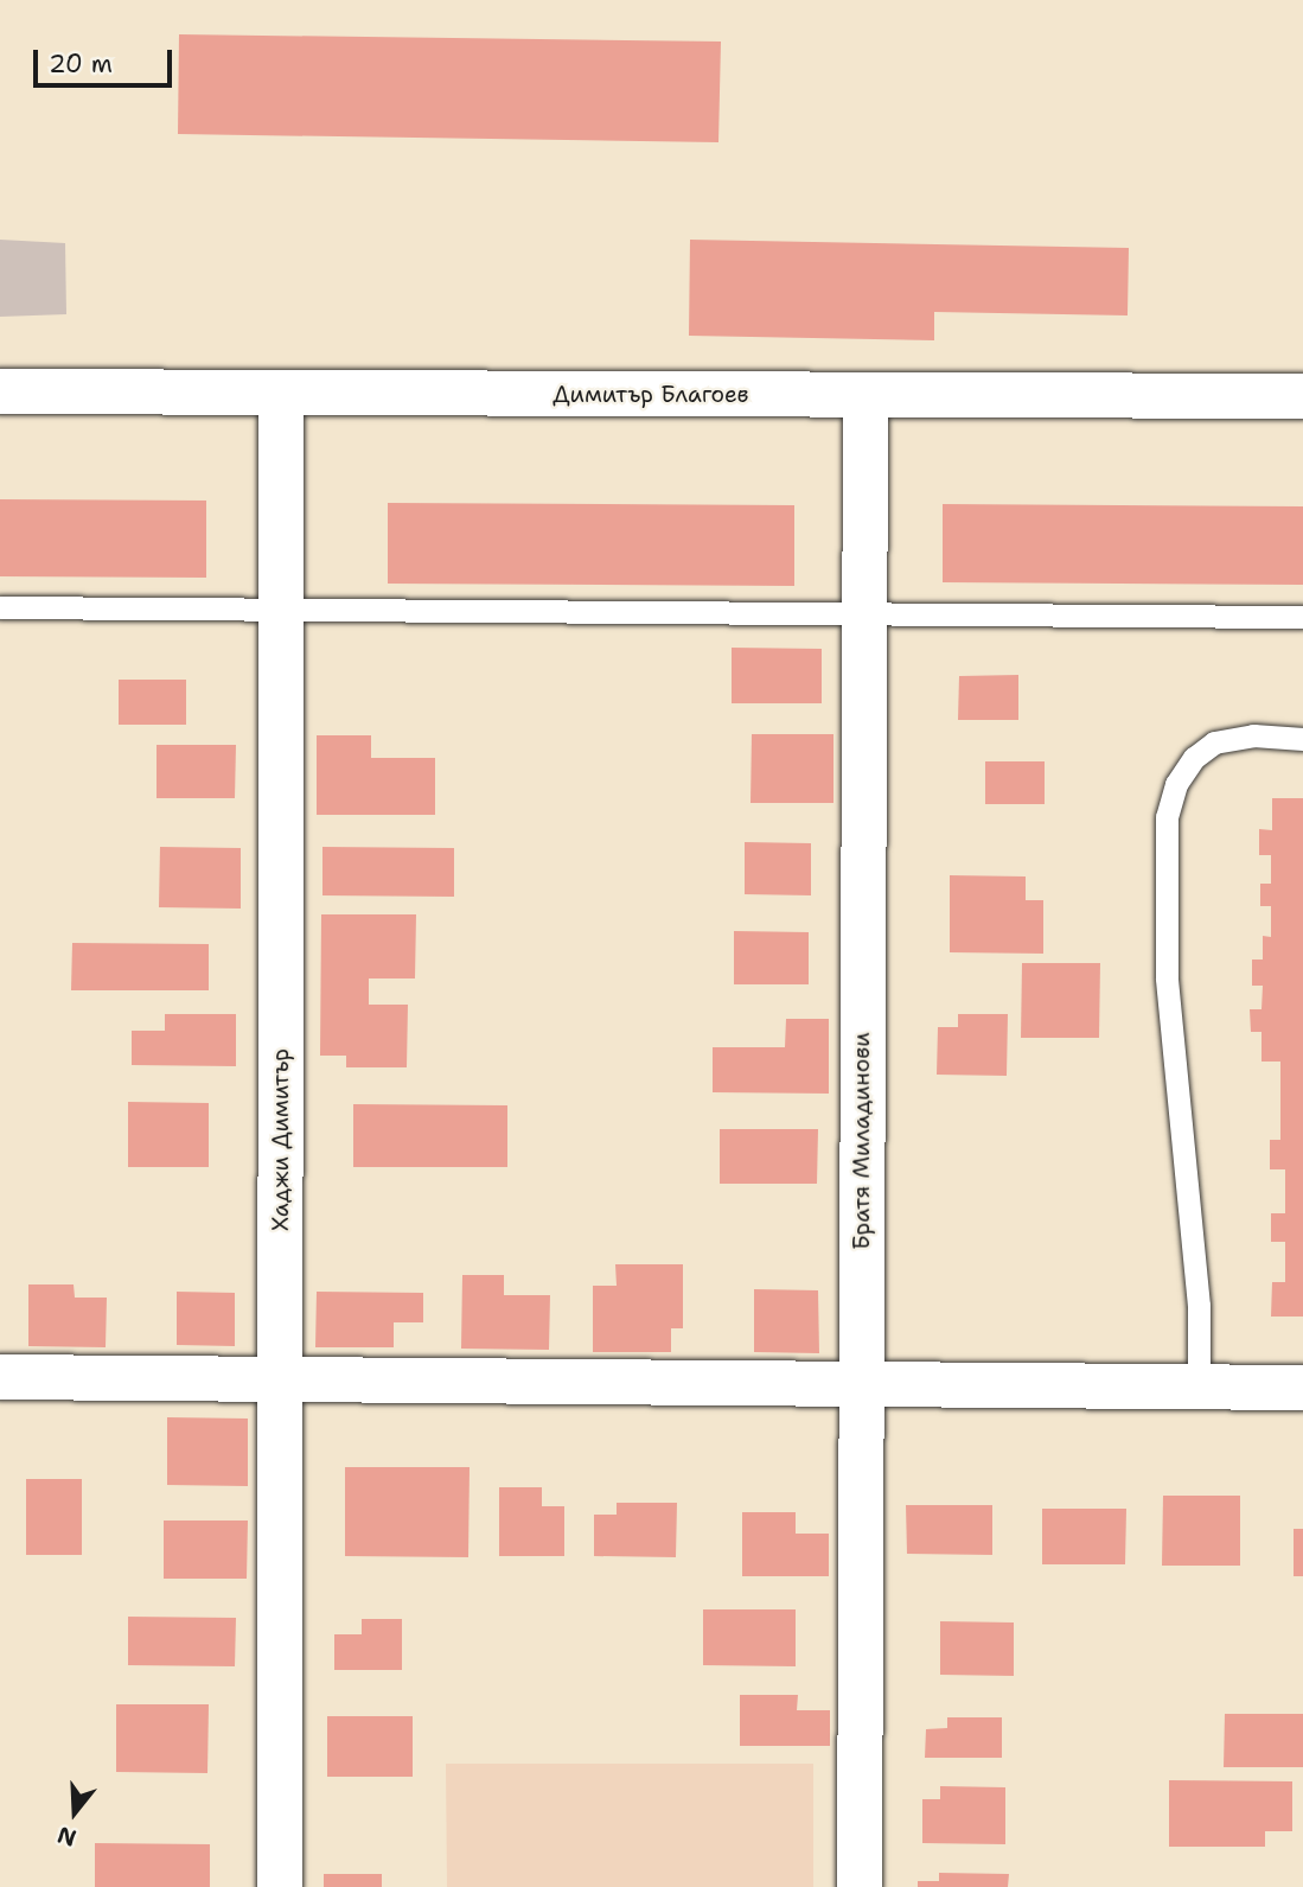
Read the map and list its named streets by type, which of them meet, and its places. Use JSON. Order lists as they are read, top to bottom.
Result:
{
  "streets": {
    "street": ["Димитър Благоев", "Хаджи Димитър", "Братя Миладинови"]
  },
  "crossings": [
    ["Димитър Благоев", "Хаджи Димитър"],
    ["Димитър Благоев", "Братя Миладинови"]
  ],
  "scale_bar": "20 m",
  "north": "bottom"
}
